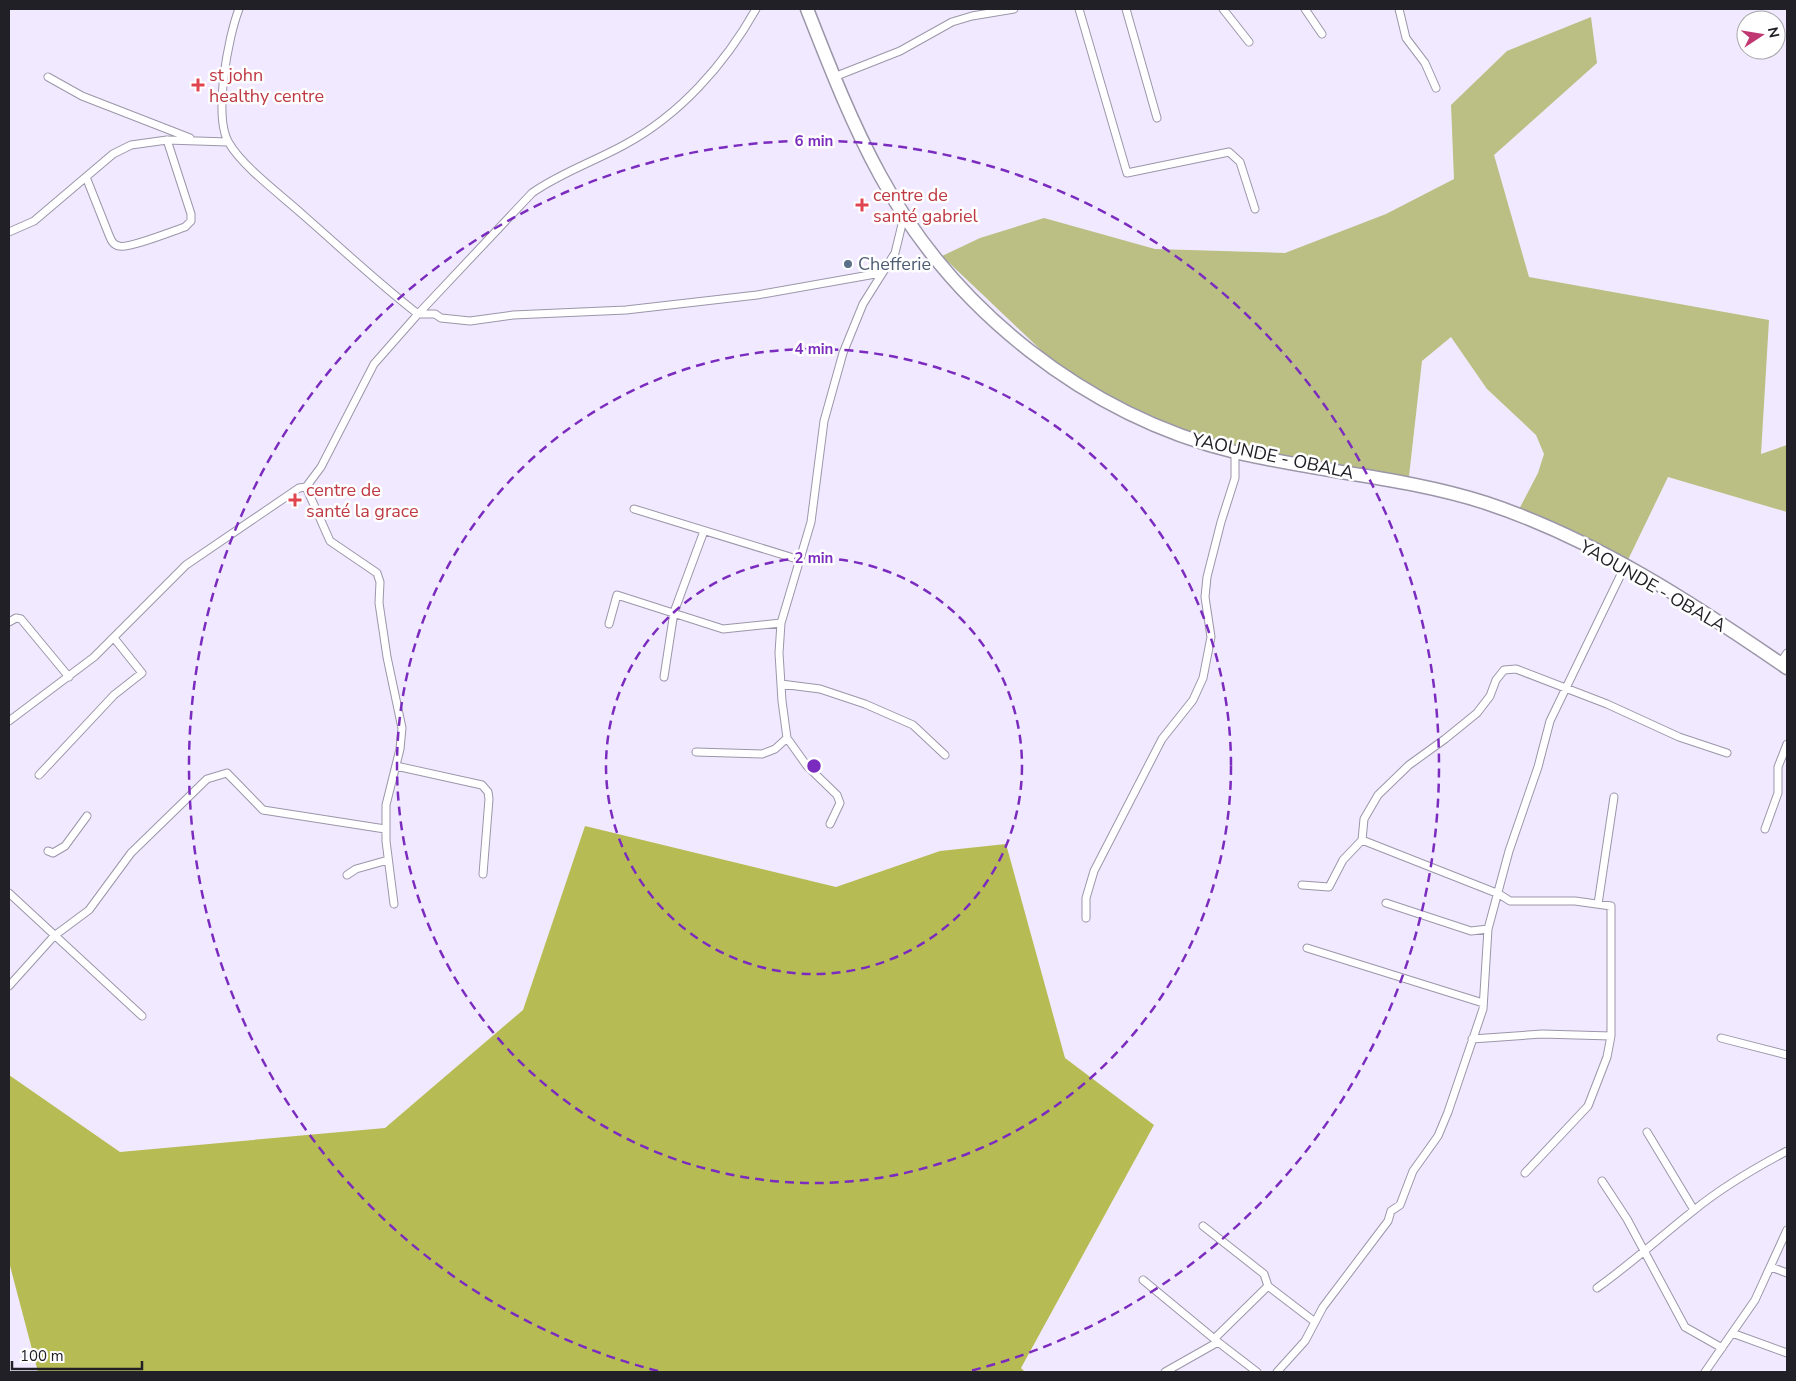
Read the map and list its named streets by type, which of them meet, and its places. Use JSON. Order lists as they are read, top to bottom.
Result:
{
  "streets": {
    "highway": ["YAOUNDE - OBALA"]
  },
  "places": {
    "health": ["st john healthy centre", "centre de santé gabriel", "centre de santé la grace"],
    "other": ["Chefferie"]
  },
  "scale_bar": "100 m",
  "north": "right",
  "rings": ["6 min", "4 min", "2 min"]
}
